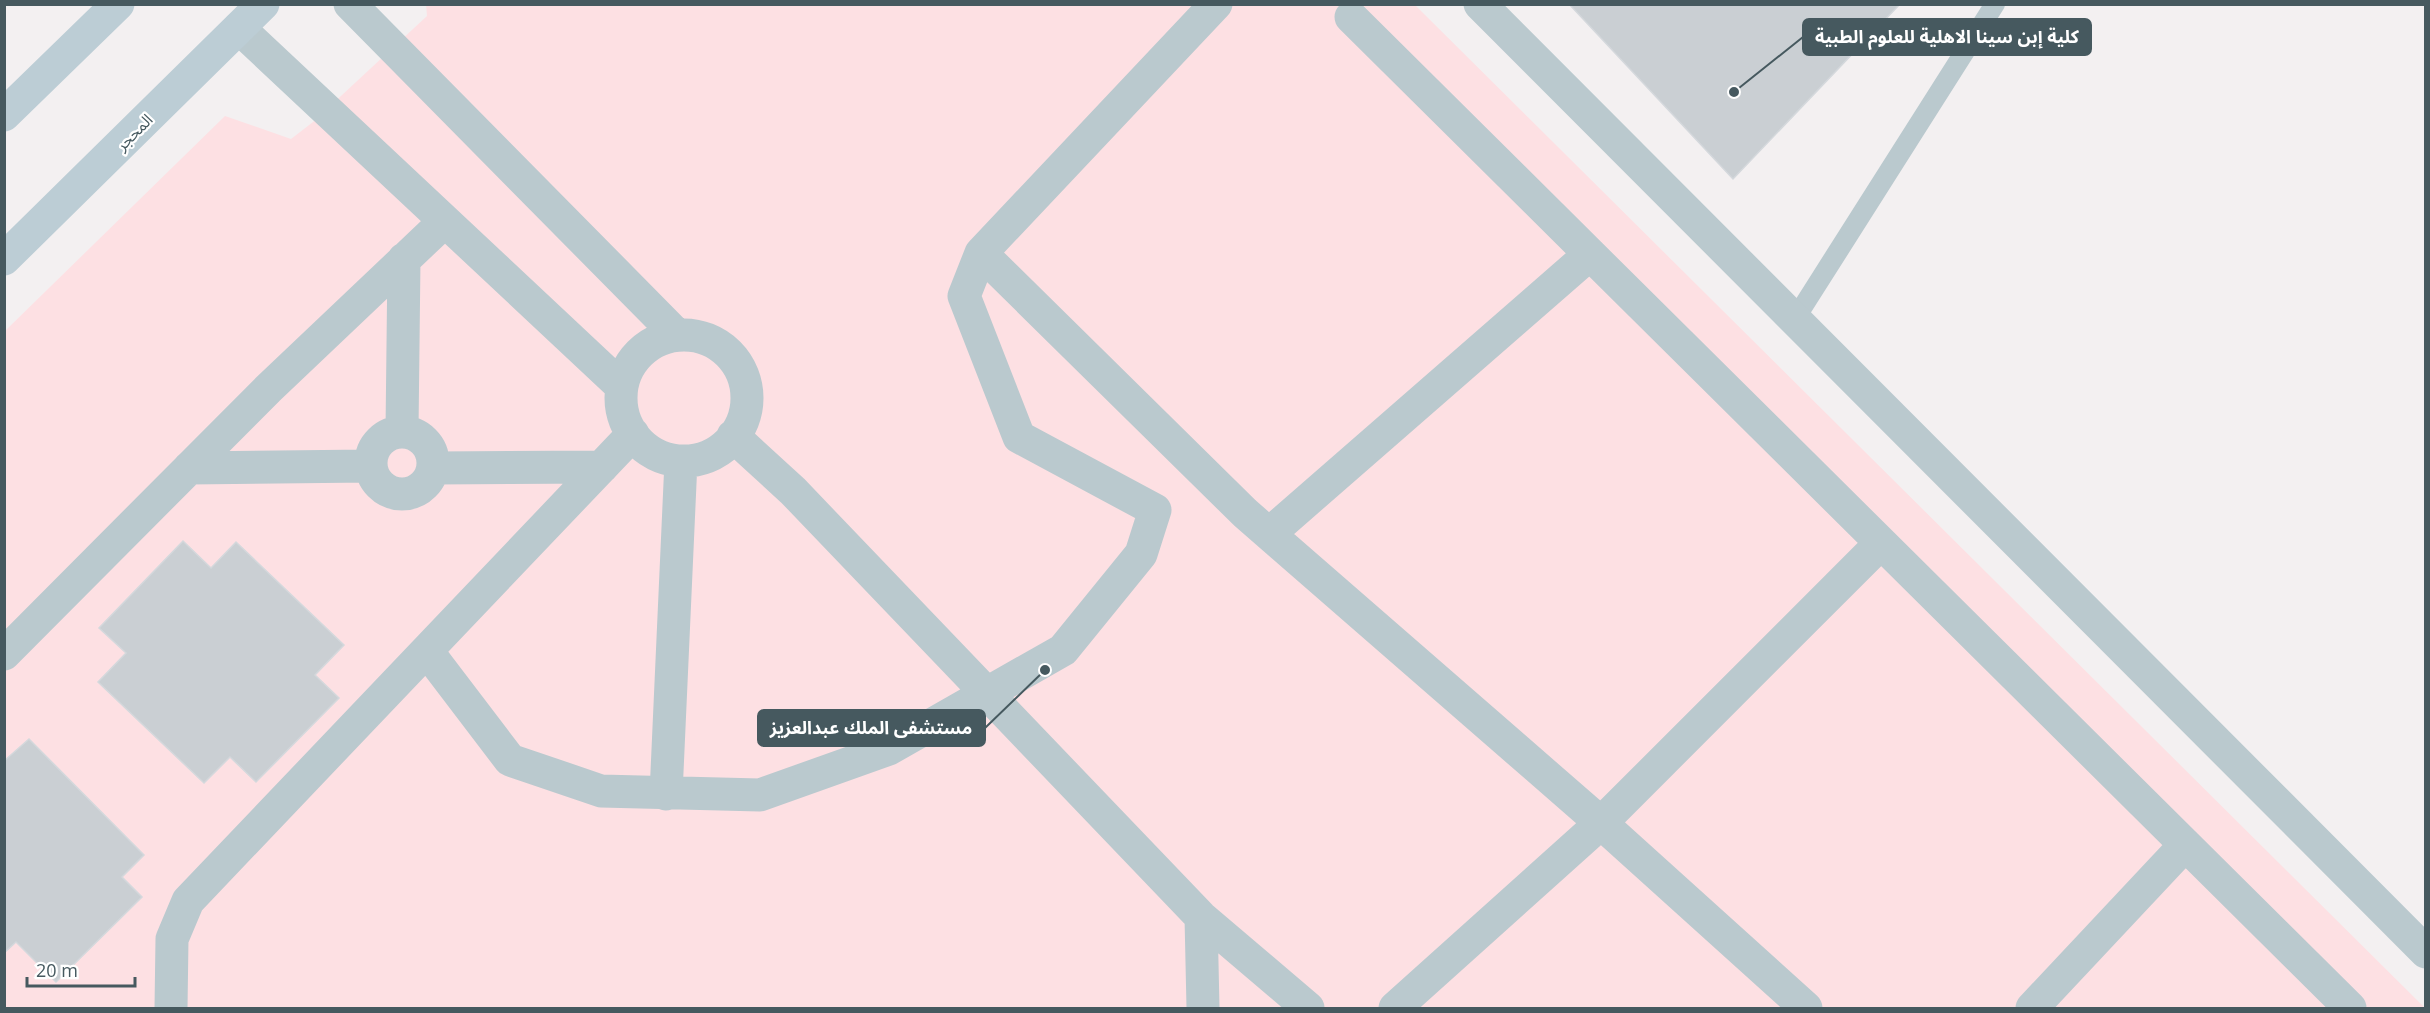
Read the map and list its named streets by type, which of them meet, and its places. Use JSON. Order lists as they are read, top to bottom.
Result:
{
  "streets": {
    "main road": ["المحجر"]
  },
  "places": ["كلية إبن سينا الاهلية للعلوم الطبية", "مستشفى الملك عبدالعزيز"],
  "scale_bar": "20 m"
}
